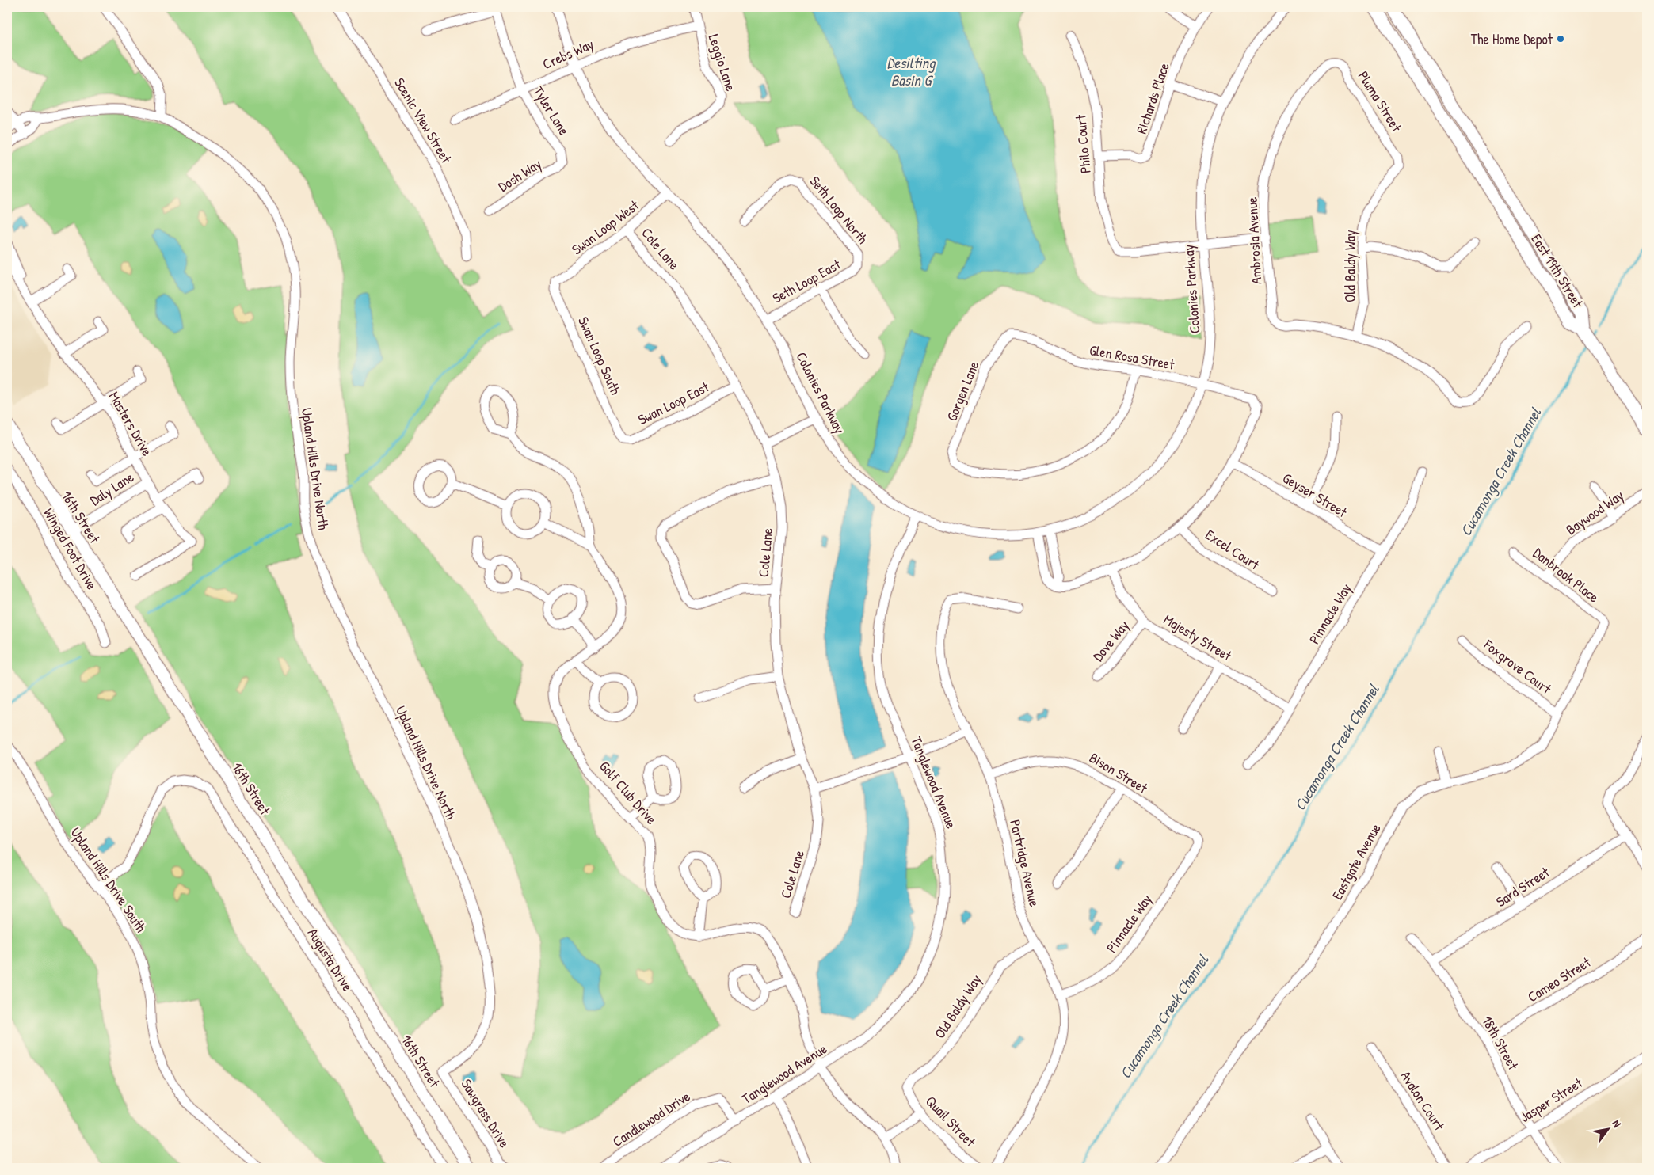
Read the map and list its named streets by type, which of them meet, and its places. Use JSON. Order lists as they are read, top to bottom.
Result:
{
  "streets": {
    "main road": ["East 19th Street", "16th Street"],
    "street": [
      "Crebs Way",
      "Leggio Lane",
      "Richards Place",
      "Pluma Street",
      "Tyler Lane",
      "Scenic View Street",
      "Philo Court",
      "Dosh Way",
      "Seth Loop North",
      "Swan Loop West",
      "Ambrosia Avenue",
      "Cole Lane",
      "Old Baldy Way",
      "Seth Loop East",
      "Colonies Parkway",
      "Swan Loop South",
      "Glen Rosa Street",
      "Gorgen Lane",
      "Swan Loop East",
      "Masters Drive",
      "Upland Hills Drive North",
      "Daly Lane",
      "Geyser Street",
      "Baywood Way",
      "Winged Foot Drive",
      "Excel Court",
      "Danbrook Place",
      "Pinnacle Way",
      "Majesty Street",
      "Dove Way",
      "Foxgrove Court",
      "Bison Street",
      "Tanglewood Avenue",
      "Golf Club Drive",
      "Eastgate Avenue",
      "Partridge Avenue",
      "Upland Hills Drive South",
      "Sard Street",
      "Augusta Drive",
      "Cameo Street",
      "18th Street",
      "Jasper Street",
      "Avalon Court",
      "Sawgrass Drive",
      "Candlewood Drive",
      "Quail Street"
    ]
  },
  "crossings": [
    ["Crebs Way", "Leggio Lane"],
    ["Crebs Way", "Tyler Lane"],
    ["Crebs Way", "Colonies Parkway"],
    ["Richards Place", "Philo Court"],
    ["Pluma Street", "Ambrosia Avenue"],
    ["Pluma Street", "Old Baldy Way"],
    ["Tyler Lane", "Dosh Way"],
    ["Philo Court", "Colonies Parkway"],
    ["Seth Loop North", "Seth Loop East"],
    ["Swan Loop West", "Cole Lane"],
    ["Swan Loop West", "Colonies Parkway"],
    ["Swan Loop West", "Swan Loop South"],
    ["Ambrosia Avenue", "Old Baldy Way"],
    ["Cole Lane", "Swan Loop East"],
    ["Old Baldy Way", "Partridge Avenue"],
    ["Old Baldy Way", "Quail Street"],
    ["Seth Loop East", "Colonies Parkway"],
    ["Colonies Parkway", "Glen Rosa Street"],
    ["Colonies Parkway", "Tanglewood Avenue"],
    ["Swan Loop South", "Swan Loop East"],
    ["Glen Rosa Street", "Gorgen Lane"],
    ["Glen Rosa Street", "Geyser Street"],
    ["Masters Drive", "Daly Lane"],
    ["Upland Hills Drive North", "Sawgrass Drive"],
    ["Daly Lane", "16th Street"],
    ["Geyser Street", "Pinnacle Way"],
    ["Baywood Way", "Danbrook Place"],
    ["Danbrook Place", "Eastgate Avenue"],
    ["Pinnacle Way", "Majesty Street"],
    ["Pinnacle Way", "Bison Street"],
    ["Pinnacle Way", "Partridge Avenue"],
    ["Majesty Street", "Dove Way"],
    ["Foxgrove Court", "Eastgate Avenue"],
    ["Bison Street", "Partridge Avenue"],
    ["Tanglewood Avenue", "Candlewood Drive"],
    ["Upland Hills Drive South", "Augusta Drive"],
    ["Sard Street", "18th Street"],
    ["Cameo Street", "18th Street"],
    ["18th Street", "Jasper Street"]
  ],
  "water": ["Desilting Basin G", "Cucamonga Creek Channel"],
  "places": ["The Home Depot"],
  "north": "top right"
}
